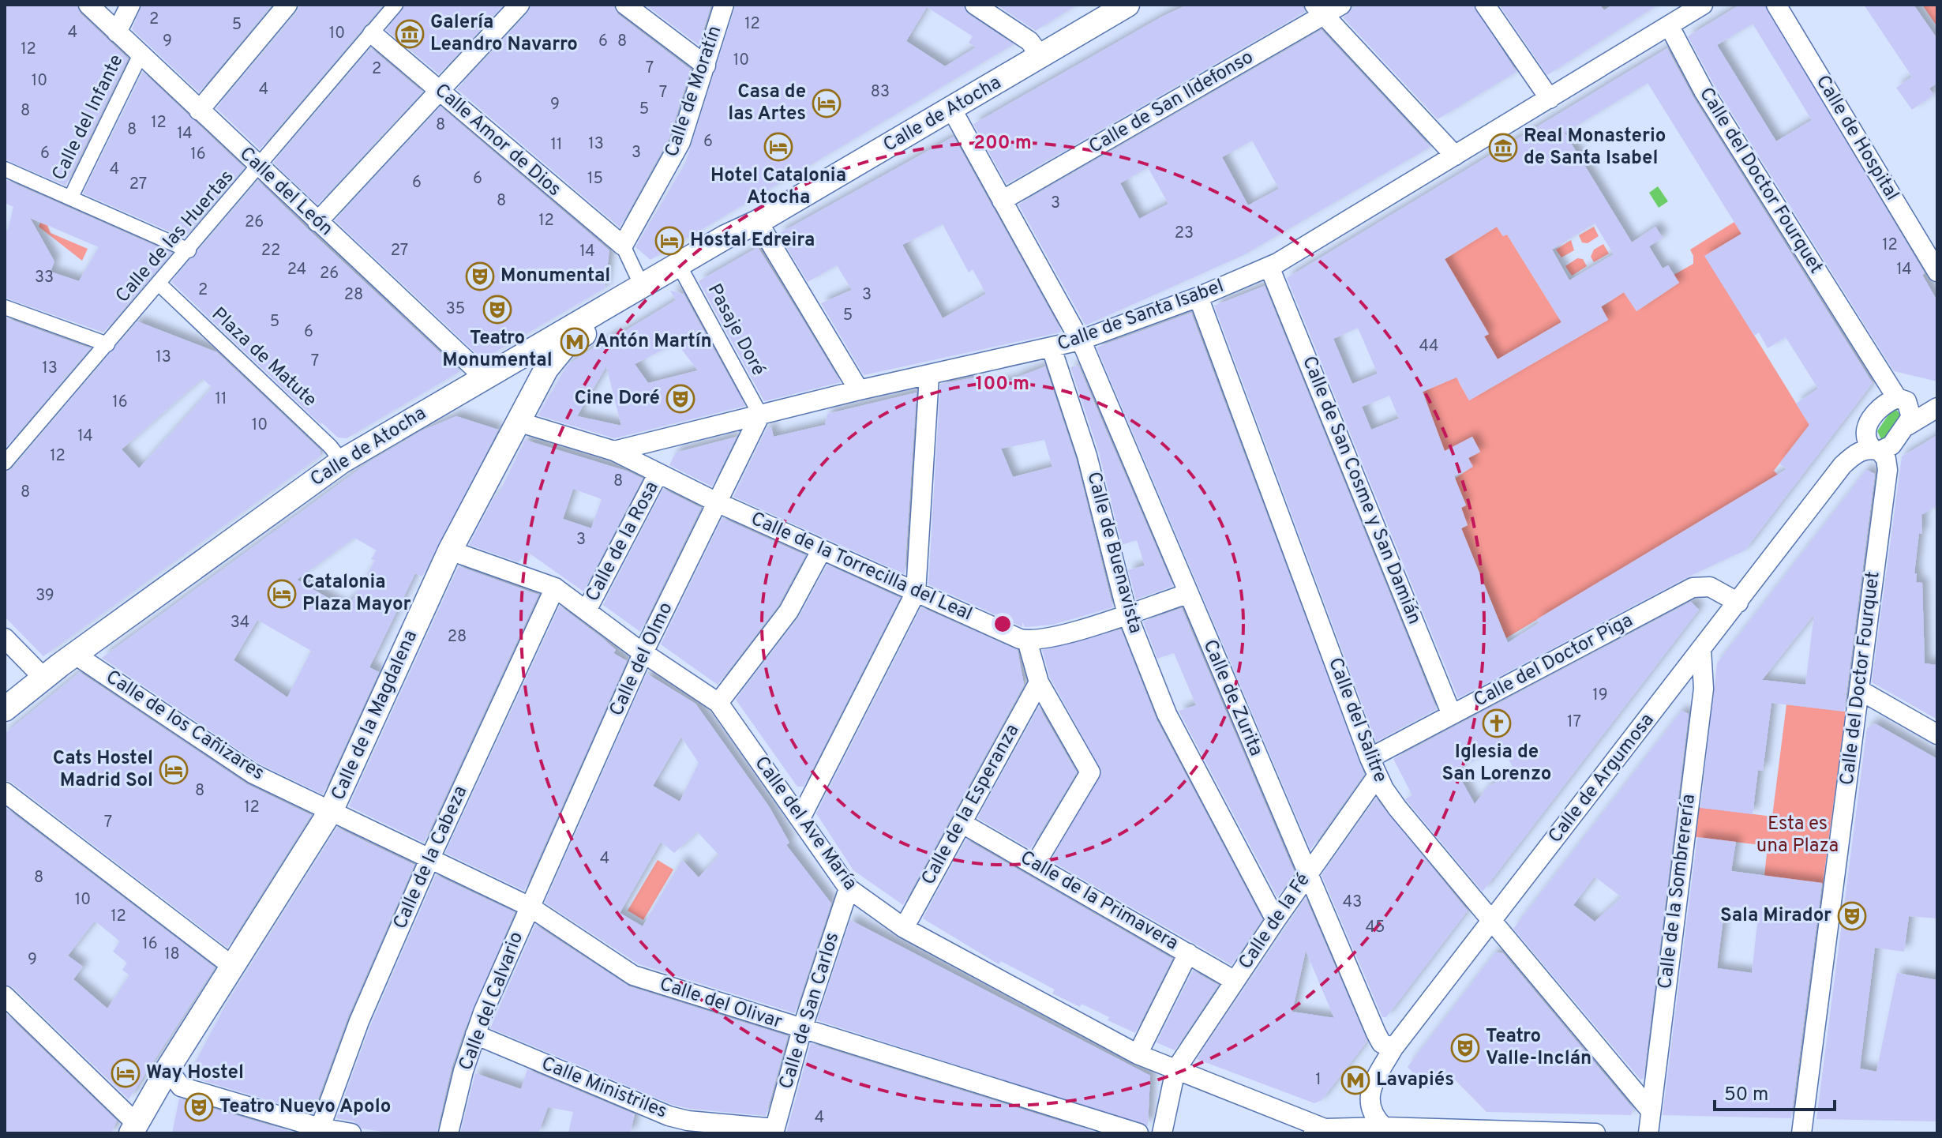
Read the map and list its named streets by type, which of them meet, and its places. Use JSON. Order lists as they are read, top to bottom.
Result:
{
  "streets": {
    "street": [
      "Calle de Moratín",
      "Calle de San Ildefonso",
      "Calle de Atocha",
      "Calle del Infante",
      "Calle de Hospital",
      "Calle Amor de Dios",
      "Calle del Doctor Fourquet",
      "Calle del León",
      "Calle de las Huertas",
      "Calle de Santa Isabel",
      "Pasaje Doré",
      "Plaza de Matute",
      "Calle de San Cosme y San Damián",
      "Calle de la Rosa",
      "Calle de Buenavista",
      "Calle de la Torrecilla del Leal",
      "Calle del Olmo",
      "Calle del Doctor Piga",
      "Calle de Zurita",
      "Calle de la Magdalena",
      "Calle del Salitre",
      "Calle de los Cañizares",
      "Calle de Argumosa",
      "Calle de la Esperanza",
      "Calle del Ave María",
      "Calle de la Cabeza",
      "Calle de la Sombrerería",
      "Calle de la Primavera",
      "Calle de la Fé",
      "Calle del Calvario",
      "Calle del Olivar",
      "Calle de San Carlos",
      "Calle Ministriles"
    ]
  },
  "crossings": [
    ["Calle de Moratín", "Calle Amor de Dios"],
    ["Calle de San Ildefonso", "Calle de Zurita"],
    ["Calle de Atocha", "Calle Amor de Dios"],
    ["Calle de Atocha", "Calle del León"],
    ["Calle de Atocha", "Pasaje Doré"],
    ["Calle de Atocha", "Plaza de Matute"],
    ["Calle de Atocha", "Calle de Zurita"],
    ["Calle de Atocha", "Calle de la Magdalena"],
    ["Calle de Atocha", "Calle de los Cañizares"],
    ["Calle del Infante", "Calle del León"],
    ["Calle Amor de Dios", "Calle de las Huertas"],
    ["Calle del Doctor Fourquet", "Calle de Santa Isabel"],
    ["Calle del Doctor Fourquet", "Calle de Argumosa"],
    ["Calle del León", "Calle de las Huertas"],
    ["Calle de las Huertas", "Plaza de Matute"],
    ["Calle de Santa Isabel", "Pasaje Doré"],
    ["Calle de Santa Isabel", "Calle de San Cosme y San Damián"],
    ["Calle de Santa Isabel", "Calle de Buenavista"],
    ["Calle de Santa Isabel", "Calle de la Torrecilla del Leal"],
    ["Calle de Santa Isabel", "Calle del Olmo"],
    ["Calle de Santa Isabel", "Calle de Zurita"],
    ["Calle de Santa Isabel", "Calle del Salitre"],
    ["Pasaje Doré", "Calle del Olmo"],
    ["Calle de San Cosme y San Damián", "Calle del Doctor Piga"],
    ["Calle de la Rosa", "Calle de la Torrecilla del Leal"],
    ["Calle de la Rosa", "Calle del Ave María"],
    ["Calle de Buenavista", "Calle de la Fé"],
    ["Calle de la Torrecilla del Leal", "Calle del Olmo"],
    ["Calle del Olmo", "Calle del Ave María"],
    ["Calle del Olmo", "Calle del Calvario"],
    ["Calle del Olmo", "Calle del Olivar"],
    ["Calle del Doctor Piga", "Calle del Salitre"],
    ["Calle del Doctor Piga", "Calle de Argumosa"],
    ["Calle del Doctor Piga", "Calle de la Fé"],
    ["Calle de Zurita", "Calle de Argumosa"],
    ["Calle de Zurita", "Calle de la Fé"],
    ["Calle de la Magdalena", "Calle de los Cañizares"],
    ["Calle de la Magdalena", "Calle del Ave María"],
    ["Calle de la Magdalena", "Calle del Olivar"],
    ["Calle del Salitre", "Calle de Argumosa"],
    ["Calle del Salitre", "Calle de la Sombrerería"],
    ["Calle del Salitre", "Calle de la Fé"],
    ["Calle de los Cañizares", "Calle del Olivar"],
    ["Calle de Argumosa", "Calle de la Sombrerería"],
    ["Calle de la Esperanza", "Calle del Ave María"],
    ["Calle de la Esperanza", "Calle de la Primavera"],
    ["Calle del Ave María", "Calle de la Cabeza"],
    ["Calle del Ave María", "Calle de la Fé"],
    ["Calle del Ave María", "Calle de San Carlos"],
    ["Calle de la Cabeza", "Calle del Olivar"],
    ["Calle de la Primavera", "Calle de la Fé"],
    ["Calle del Calvario", "Calle del Olivar"],
    ["Calle del Calvario", "Calle Ministriles"],
    ["Calle del Olivar", "Calle de San Carlos"],
    ["Calle de San Carlos", "Calle Ministriles"]
  ],
  "parks": ["Esta es una Plaza"],
  "places": {
    "museum": ["Galería Leandro Navarro", "Real Monasterio de Santa Isabel"],
    "hotel": [
      "Casa de las Artes",
      "Hotel Catalonia Atocha",
      "Hostal Edreira",
      "Catalonia Plaza Mayor",
      "Cats Hostel Madrid Sol",
      "Way Hostel"
    ],
    "theatre": [
      "Monumental",
      "Teatro Monumental",
      "Cine Doré",
      "Sala Mirador",
      "Teatro Valle-Inclán",
      "Teatro Nuevo Apolo"
    ],
    "metro station": ["Antón Martín", "Lavapiés"],
    "church": ["Iglesia de San Lorenzo"]
  },
  "house_numbers": [
    "2",
    "12",
    "5",
    "4",
    "10",
    "9",
    "6",
    "8",
    "12",
    "10",
    "7",
    "2",
    "10",
    "4",
    "83",
    "7",
    "9",
    "5",
    "8",
    "12",
    "8",
    "8",
    "14",
    "6",
    "13",
    "11",
    "3",
    "6",
    "16",
    "4",
    "6",
    "15",
    "6",
    "27",
    "8",
    "3",
    "12",
    "26",
    "23",
    "12",
    "22",
    "27",
    "14",
    "24",
    "14",
    "26",
    "33",
    "2",
    "28",
    "3",
    "35",
    "5",
    "5",
    "6",
    "44",
    "13",
    "7",
    "13",
    "11",
    "16",
    "10",
    "14",
    "12",
    "8",
    "8",
    "3",
    "39",
    "34",
    "28",
    "19",
    "17",
    "8",
    "12",
    "7",
    "4",
    "8",
    "10",
    "43",
    "12",
    "45",
    "16",
    "18",
    "9",
    "1",
    "4"
  ],
  "scale_bar": "50 m",
  "rings": ["200 m", "100 m"]
}
